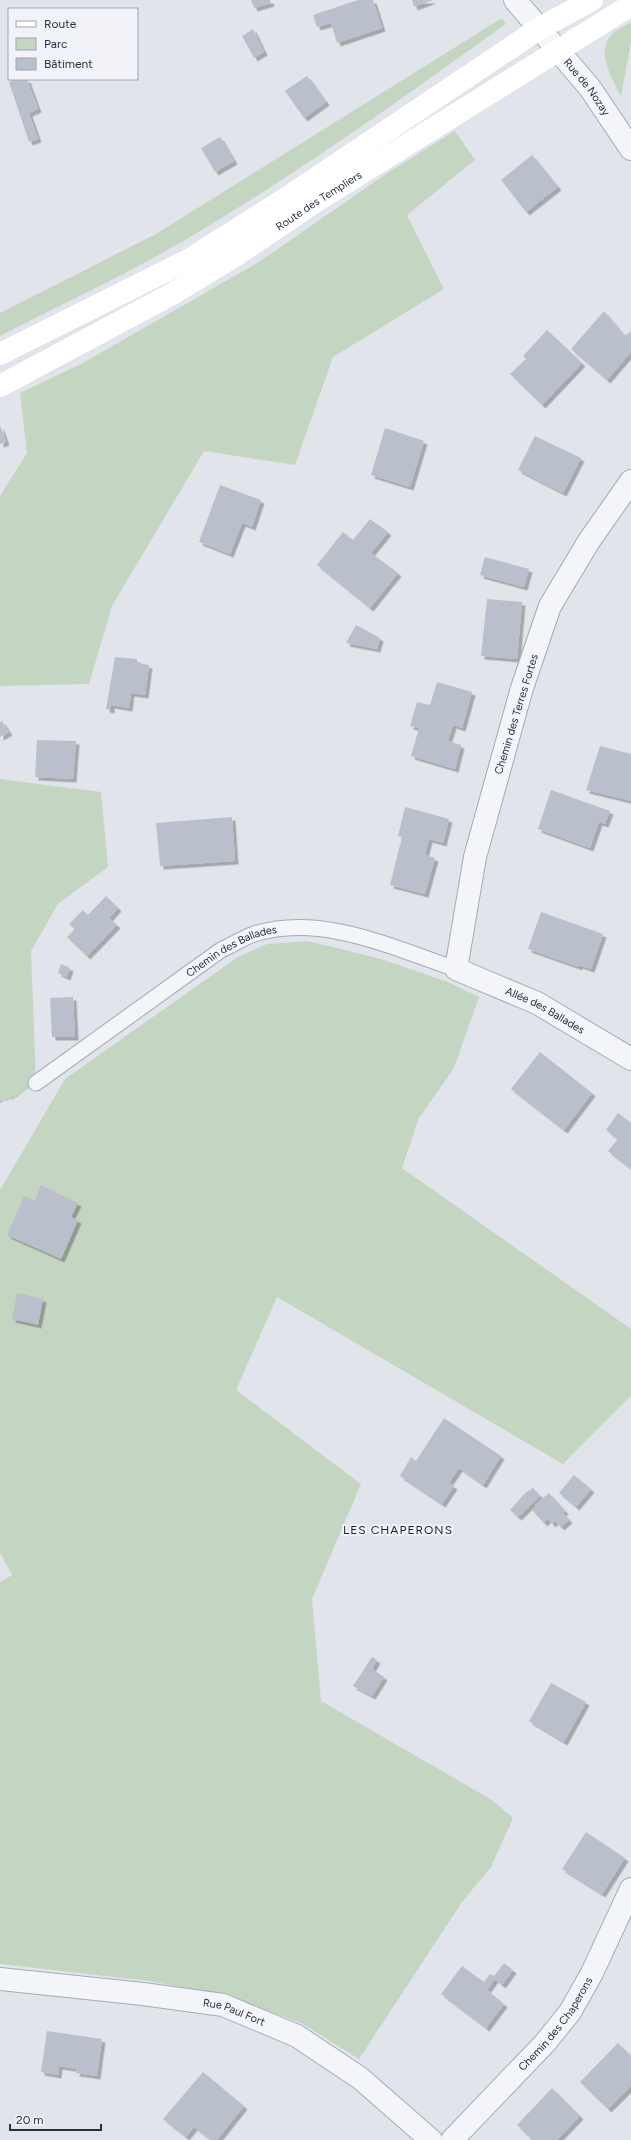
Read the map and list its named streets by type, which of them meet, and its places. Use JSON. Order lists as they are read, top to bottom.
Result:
{
  "streets": {
    "main road": ["Route des Templiers"],
    "street": [
      "Rue de Nozay",
      "Chemin des Terres Fortes",
      "Allée des Ballades",
      "Rue Paul Fort",
      "Chemin des Chaperons"
    ],
    "lane": ["Chemin des Ballades"]
  },
  "crossings": [
    ["Rue de Nozay", "Route des Templiers"],
    ["Chemin des Terres Fortes", "Chemin des Ballades"],
    ["Chemin des Terres Fortes", "Allée des Ballades"],
    ["Chemin des Ballades", "Allée des Ballades"]
  ],
  "districts": ["LES CHAPERONS"],
  "legend": ["Route", "Parc", "Bâtiment"],
  "scale_bar": "20 m"
}
